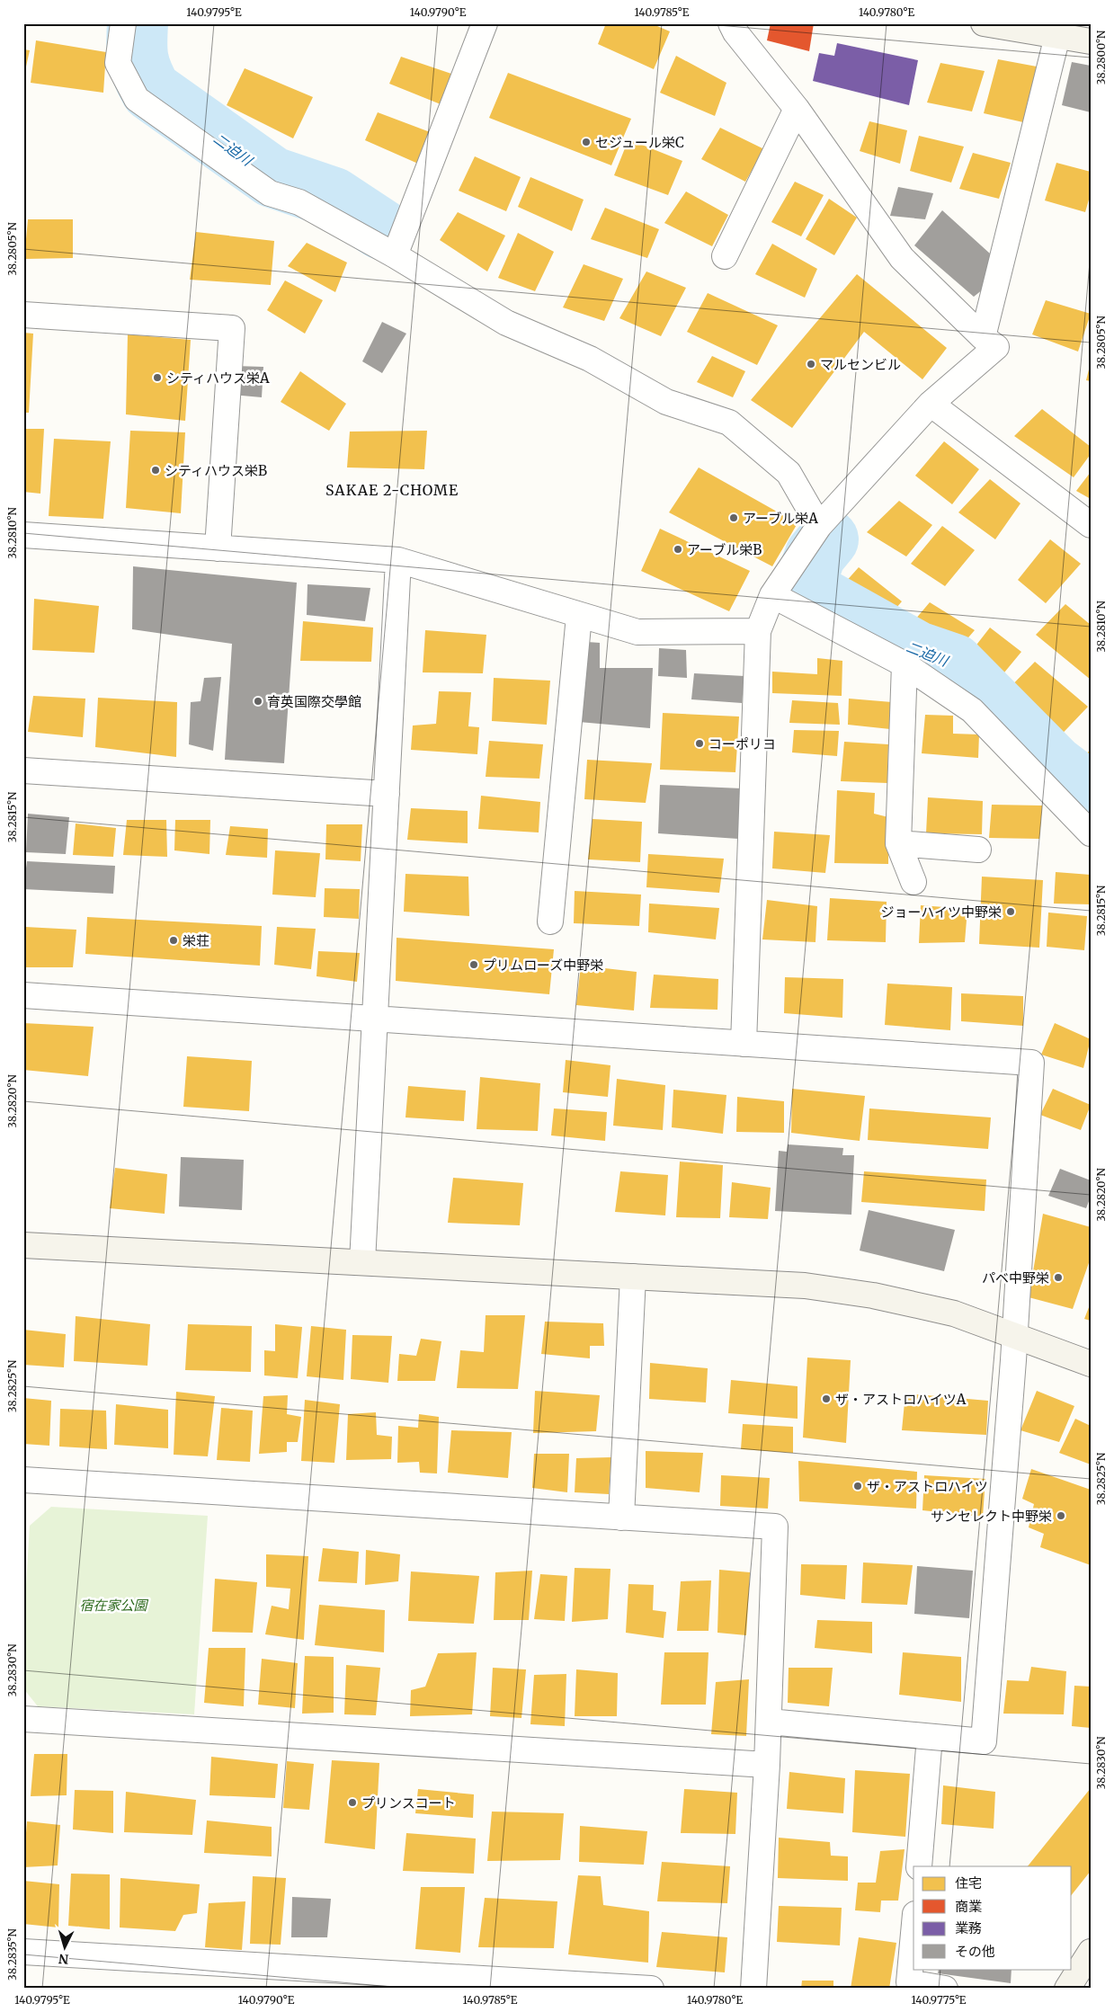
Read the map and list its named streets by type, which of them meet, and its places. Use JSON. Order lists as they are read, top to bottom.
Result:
{
  "districts": ["SAKAE 2-CHOME"],
  "water": ["二迫川"],
  "parks": ["宿在家公園"],
  "places": [
    "セジュール栄C",
    "マルセンビル",
    "シティハウス栄A",
    "シティハウス栄B",
    "アーブル栄A",
    "アーブル栄B",
    "育英国際交學館",
    "コーポリヨ",
    "ジョーハイツ中野栄",
    "栄荘",
    "プリムローズ中野栄",
    "パベ中野栄",
    "ザ・アストロハイツA",
    "ザ・アストロハイツ",
    "サンセレクト中野栄",
    "プリンスコート"
  ],
  "legend": [
    "住宅",
    "商業",
    "業務",
    "その他"
  ],
  "north": "bottom",
  "coordinates": [
    "140.9795°E",
    "140.9790°E",
    "140.9785°E",
    "140.9780°E",
    "38.2800°N",
    "38.2805°N",
    "38.2810°N",
    "38.2815°N",
    "38.2820°N",
    "38.2825°N",
    "38.2830°N",
    "38.2835°N",
    "140.9775°E"
  ]
}
